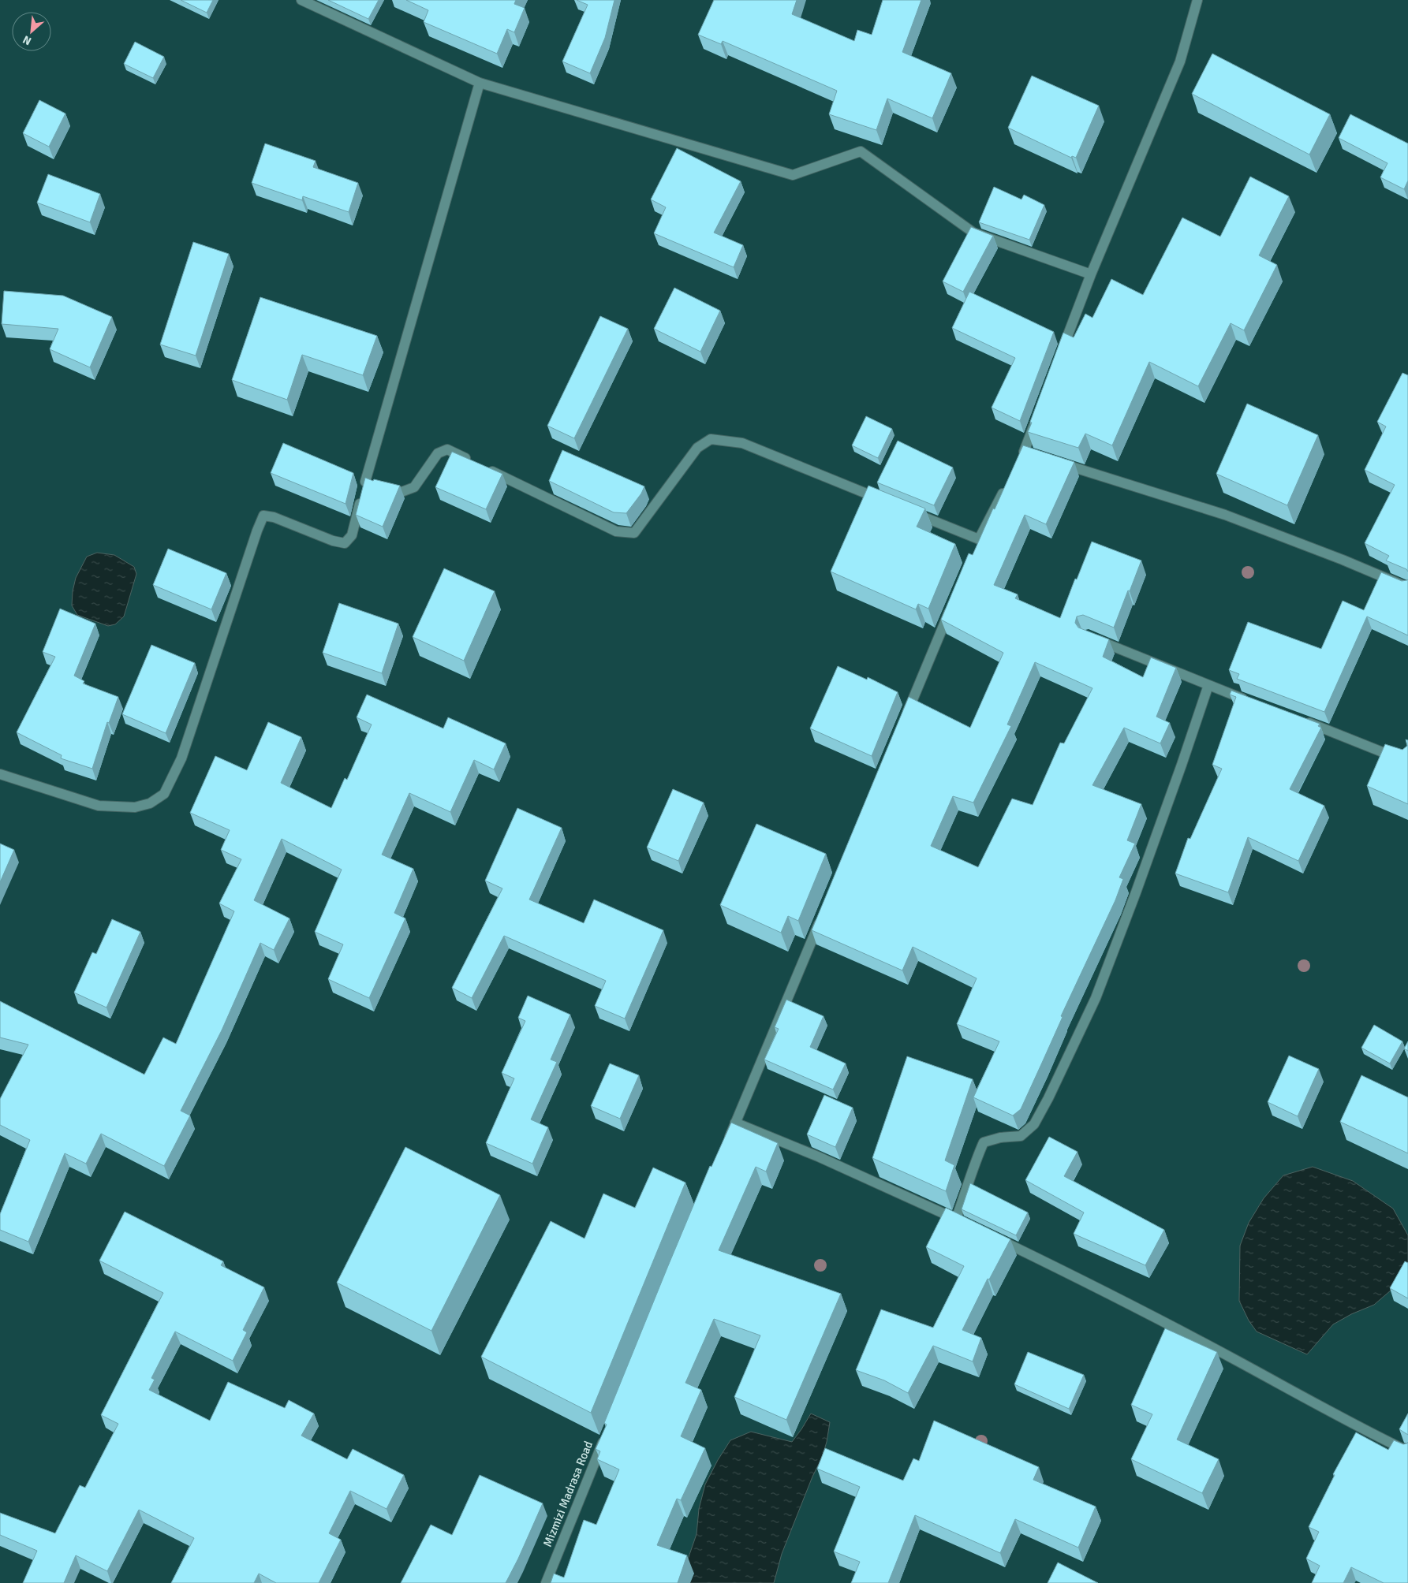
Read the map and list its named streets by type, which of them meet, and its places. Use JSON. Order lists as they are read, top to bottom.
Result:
{
  "streets": {
    "street": ["Mizmizi Madrasa Road"]
  },
  "north": "bottom left"
}
